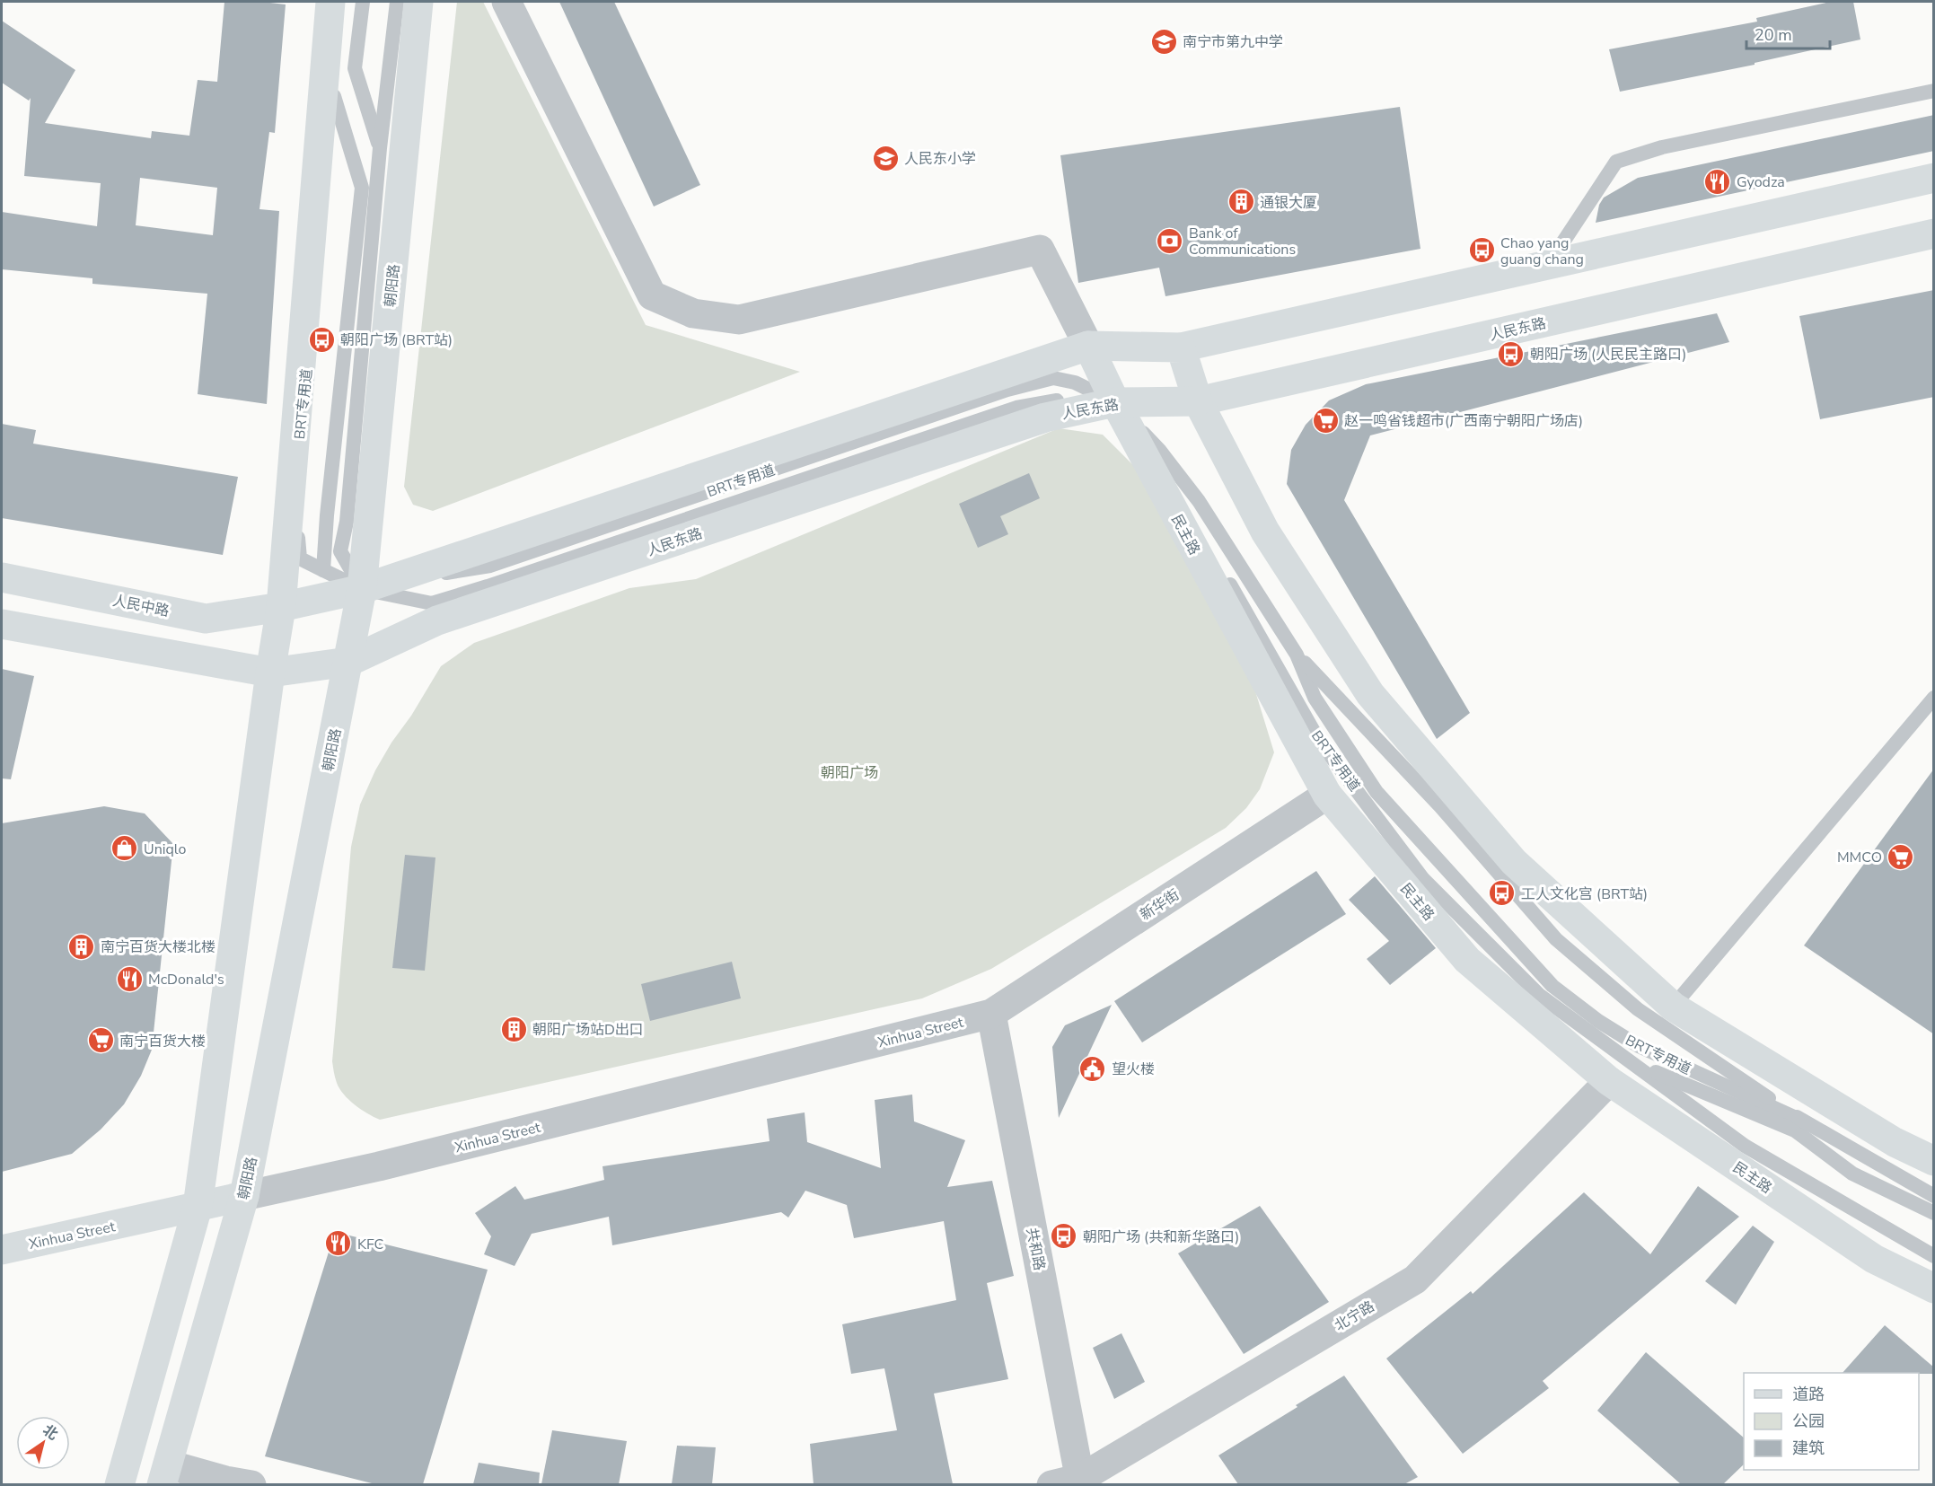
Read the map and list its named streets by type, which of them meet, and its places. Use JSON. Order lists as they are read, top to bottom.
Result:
{
  "streets": {
    "main road": [
      "朝阳路",
      "人民东路",
      "民主路",
      "人民中路",
      "Xinhua Street"
    ],
    "street": ["新华街", "共和路", "北宁路"],
    "lane": ["BRT专用道"]
  },
  "crossings": [
    ["朝阳路", "人民东路"],
    ["朝阳路", "BRT专用道"],
    ["朝阳路", "Xinhua Street"],
    ["人民东路", "BRT专用道"],
    ["人民东路", "民主路"],
    ["BRT专用道", "民主路"],
    ["BRT专用道", "北宁路"],
    ["民主路", "新华街"],
    ["民主路", "北宁路"],
    ["新华街", "Xinhua Street"],
    ["新华街", "共和路"],
    ["Xinhua Street", "共和路"],
    ["共和路", "北宁路"]
  ],
  "parks": ["朝阳广场"],
  "places": {
    "school or university": ["南宁市第九中学", "人民东小学"],
    "restaurant": ["Gyodza", "McDonald's", "KFC"],
    "building": ["通银大厦", "南宁百货大楼北楼", "朝阳广场站D出口"],
    "bank": ["Bank of Communications"],
    "bus stop": [
      "Chao yang guang chang",
      "朝阳广场 (BRT站)",
      "朝阳广场 (人民民主路口)",
      "工人文化宫 (BRT站)",
      "朝阳广场 (共和新华路口)"
    ],
    "supermarket": ["赵一鸣省钱超市(广西南宁朝阳广场店)", "MMCO", "南宁百货大楼"],
    "shop": ["Uniqlo"],
    "public building": ["望火楼"]
  },
  "legend": ["道路", "公园", "建筑"],
  "scale_bar": "20 m",
  "north": "top right"
}
